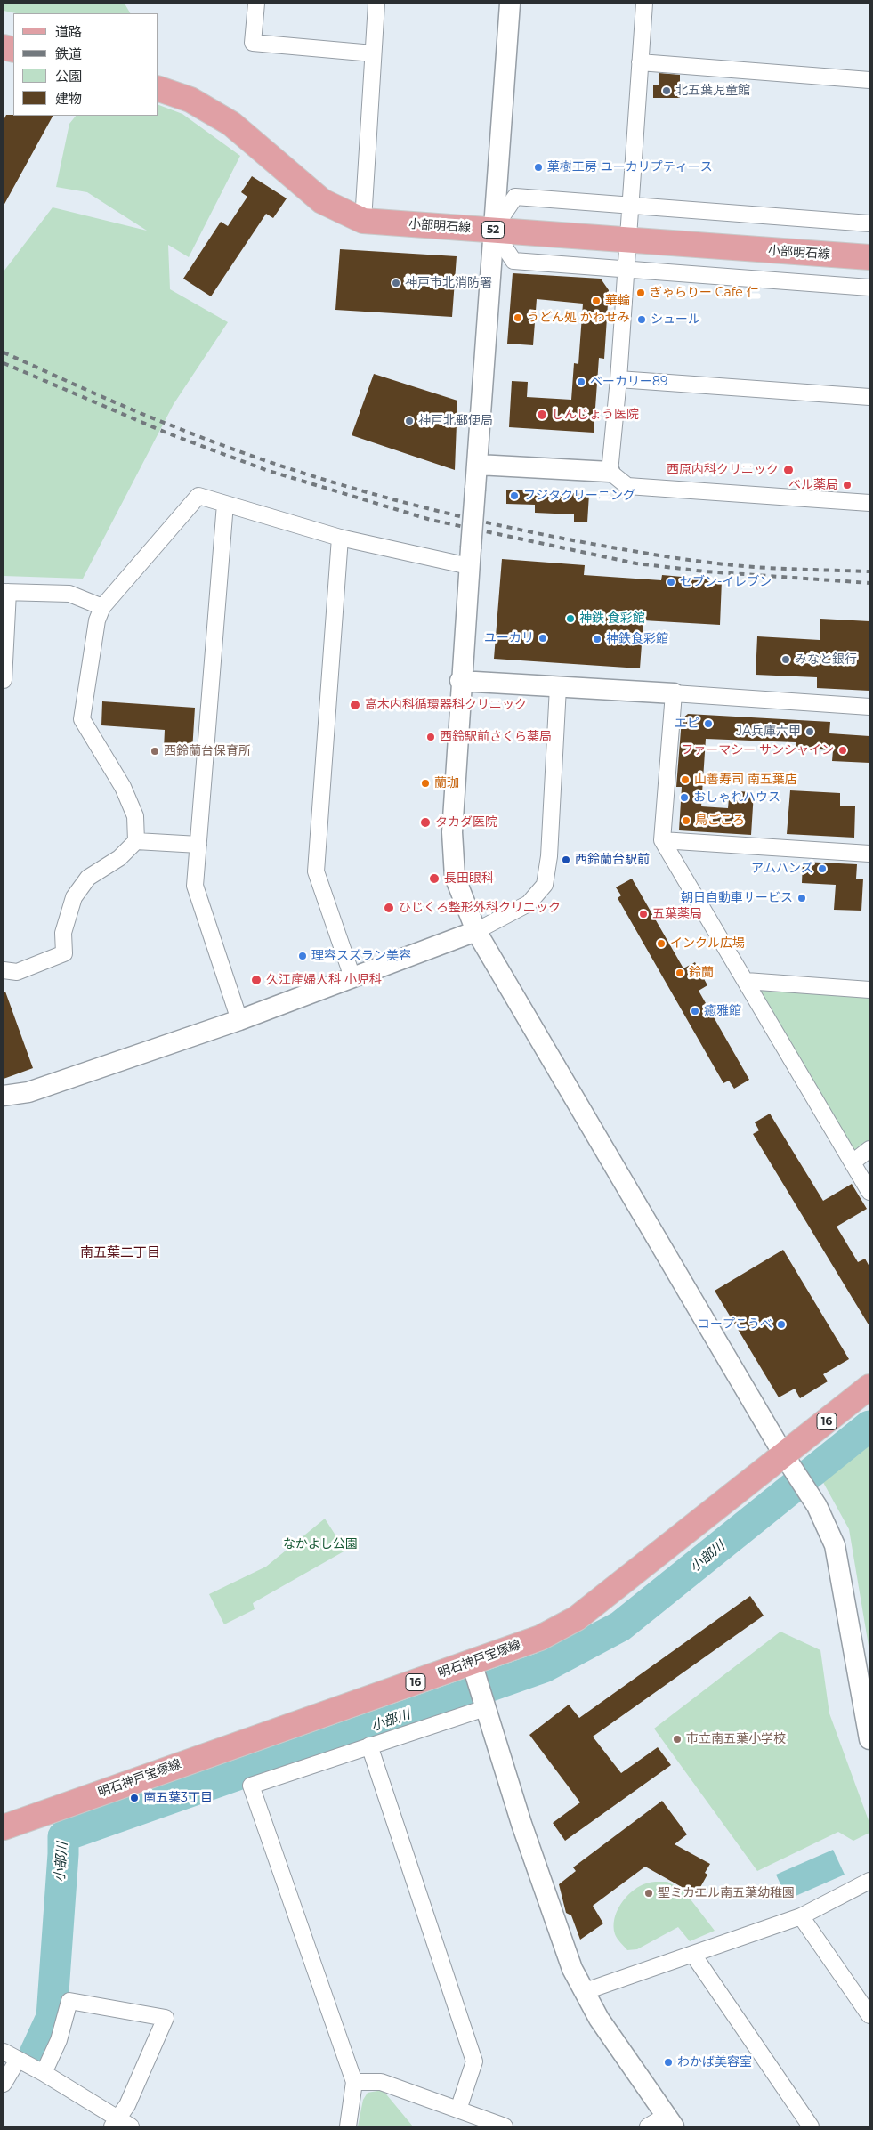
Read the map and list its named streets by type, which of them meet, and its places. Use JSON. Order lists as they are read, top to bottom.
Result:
{
  "streets": {
    "main road": [
      "小部明石線",
      "52",
      "16",
      "明石神戸宝塚線"
    ]
  },
  "districts": ["南五葉二丁目"],
  "water": ["小部川"],
  "parks": ["なかよし公園"],
  "places": [
    "北五葉児童館",
    "菓樹工房 ユーカリプティース",
    "神戸市北消防署",
    "ぎゃらりー Cafe 仁",
    "華輪",
    "うどん処 かわせみ",
    "シュール",
    "ベーカリー89",
    "しんじょう医院",
    "神戸北郵便局",
    "西原内科クリニック",
    "ベル薬局",
    "フジタクリーニング",
    "セブン-イレブン",
    "神鉄 食彩館",
    "ユーカリ",
    "神鉄食彩館",
    "みなと銀行",
    "高木内科循環器科クリニック",
    "エピ",
    "JA兵庫六甲",
    "西鈴駅前さくら薬局",
    "ファーマシー サンシャイン",
    "西鈴蘭台保育所",
    "山善寿司 南五葉店",
    "蘭珈",
    "おしゃれハウス",
    "鳥ごころ",
    "タカダ医院",
    "西鈴蘭台駅前",
    "アムハンズ",
    "長田眼科",
    "朝日自動車サービス",
    "ひじくろ整形外科クリニック",
    "五葉薬局",
    "インクル広場",
    "理容スズラン美容",
    "鈴蘭",
    "久江産婦人科 小児科",
    "癒雅館",
    "コープこうべ",
    "市立南五葉小学校",
    "南五葉3丁目",
    "聖ミカエル南五葉幼稚園",
    "わかば美容室"
  ],
  "legend": [
    "道路",
    "鉄道",
    "公園",
    "建物"
  ]
}
